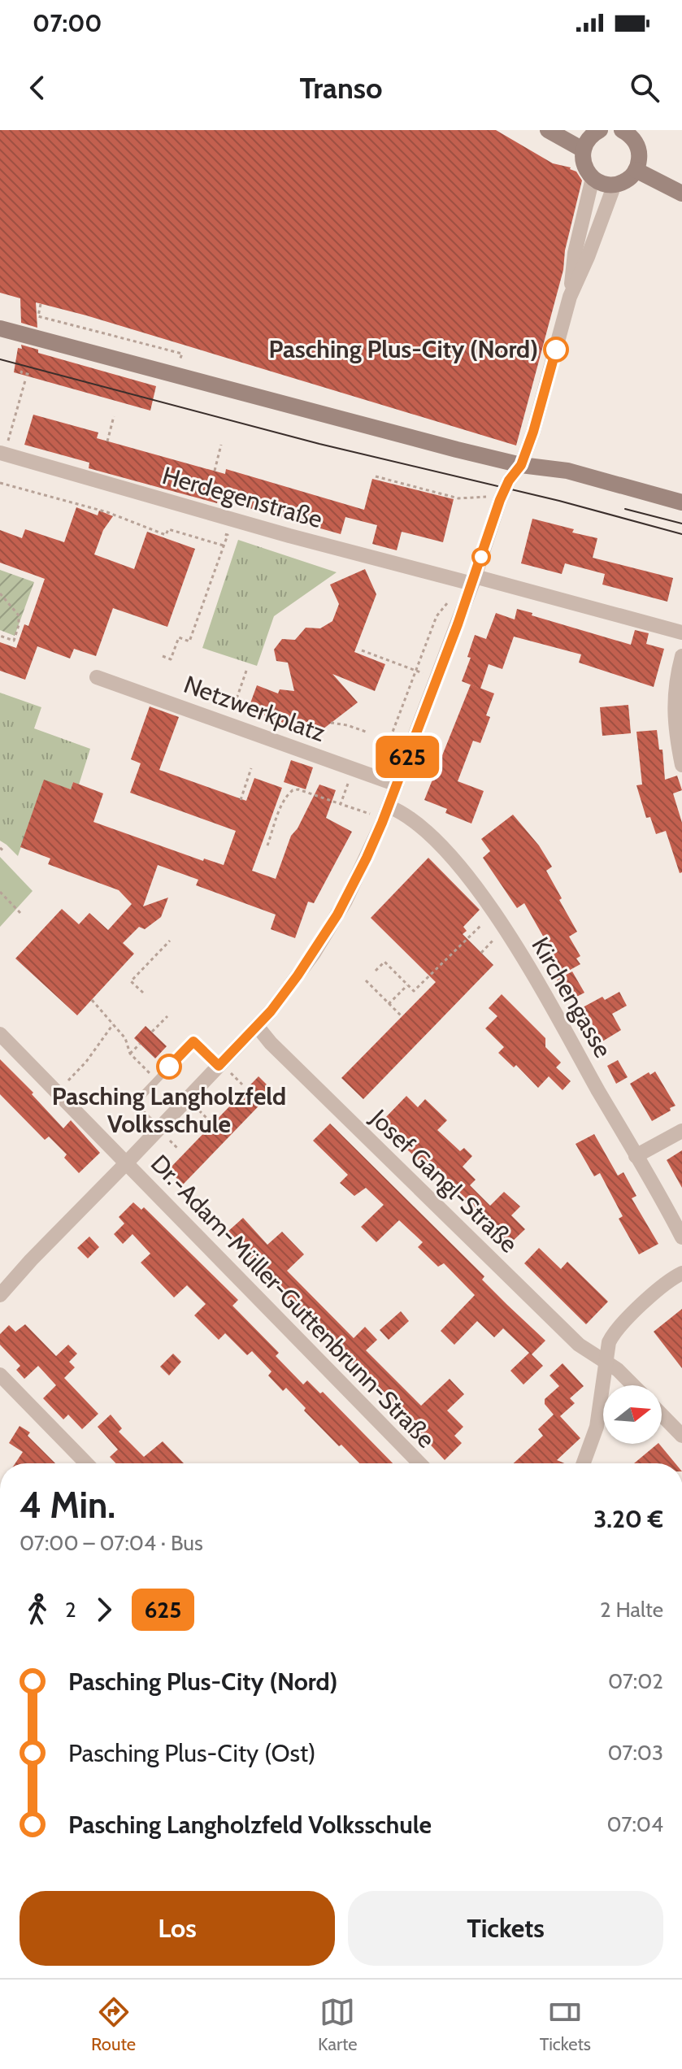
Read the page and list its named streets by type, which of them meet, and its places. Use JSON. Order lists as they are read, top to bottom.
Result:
{
  "streets": {
    "street": [
      "Herdegenstraße",
      "Netzwerkplatz",
      "Kirchengasse",
      "Josef Gangl-Straße",
      "Dr.-Adam-Müller-Guttenbrunn-Straße"
    ]
  },
  "places": ["Pasching Plus-City (Nord)", "Pasching Langholzfeld Volksschule"],
  "lines": ["bus line 625"],
  "north": "right",
  "page": {
    "status": "07:00",
    "header": "Transo",
    "on_map": "625",
    "heading": ["4 Min.", "07:00 – 07:04 · Bus", "3.20 €"],
    "legs": ["2", "625", "2 Halte"],
    "list": [
      {
        "name": "Pasching Plus-City (Nord)",
        "value": "07:02"
      },
      {
        "name": "Pasching Plus-City (Ost)",
        "value": "07:03"
      },
      {
        "name": "Pasching Langholzfeld Volksschule",
        "value": "07:04"
      }
    ],
    "buttons": ["Los", "Tickets"],
    "tabs": ["Route", "Karte", "Tickets"]
  }
}
